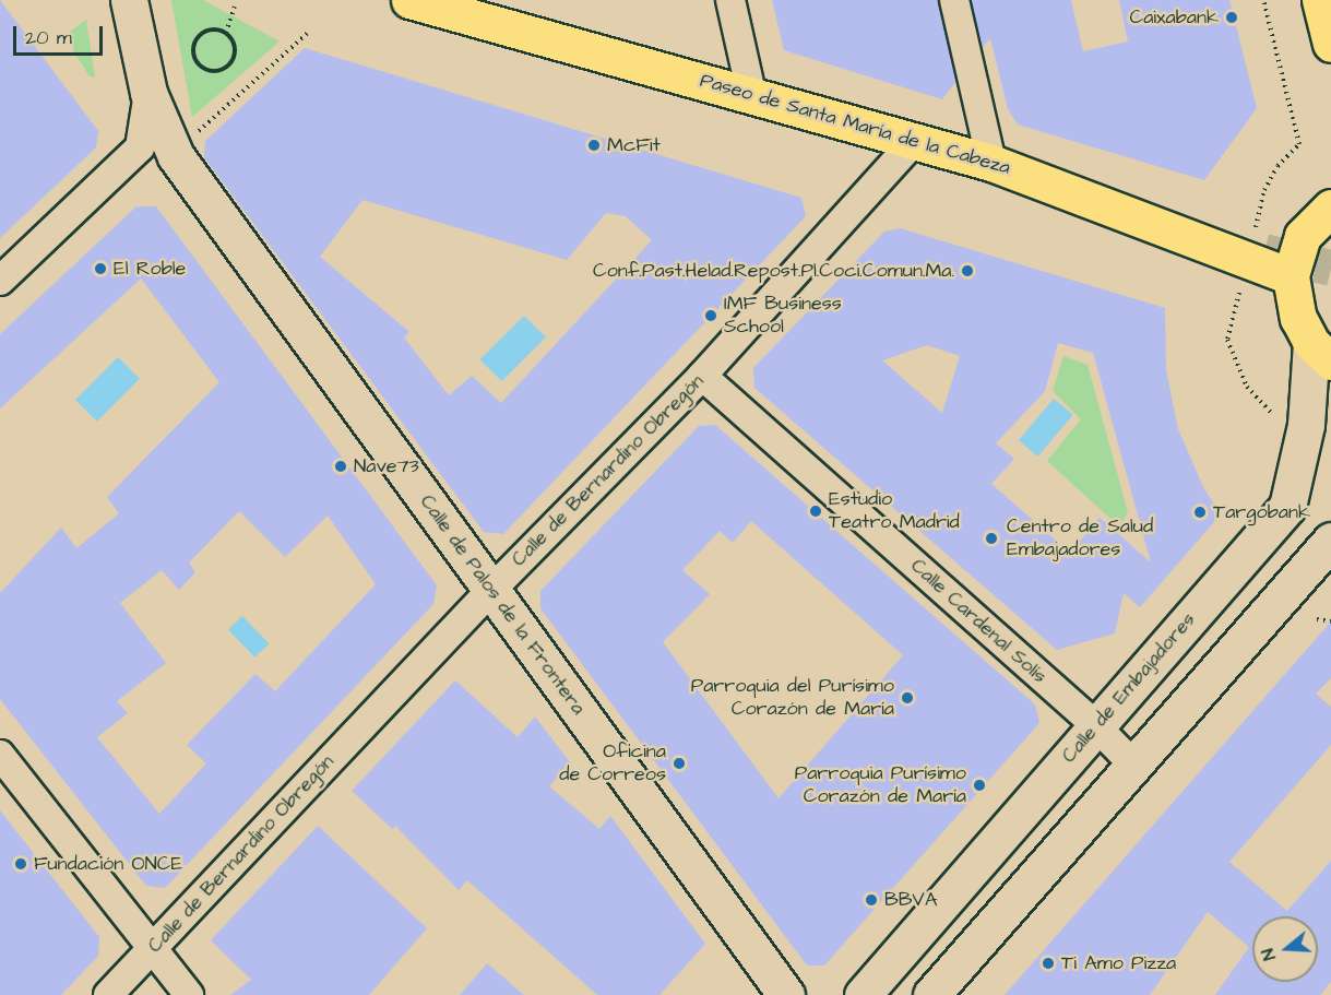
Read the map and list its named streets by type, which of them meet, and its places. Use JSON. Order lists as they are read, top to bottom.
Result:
{
  "streets": {
    "main road": ["Paseo de Santa María de la Cabeza", "Calle de Palos de la Frontera", "Calle de Embajadores"],
    "street": ["Calle de Bernardino Obregón", "Calle Cardenal Solís"]
  },
  "crossings": [
    ["Paseo de Santa María de la Cabeza", "Calle de Bernardino Obregón"],
    ["Calle de Bernardino Obregón", "Calle de Palos de la Frontera"],
    ["Calle de Bernardino Obregón", "Calle Cardenal Solís"],
    ["Calle Cardenal Solís", "Calle de Embajadores"]
  ],
  "places": [
    "Caixabank",
    "McFit",
    "El Roble",
    "Conf.Past.Helad.Repost.Pl.Coci.Comun.Ma.",
    "IMF Business School",
    "Nave73",
    "Estudio Teatro Madrid",
    "Targobank",
    "Centro de Salud Embajadores",
    "Parroquia del Purísimo Corazón de María",
    "Oficina de Correos",
    "Parroquia Purísimo Corazón de María",
    "Fundación ONCE",
    "BBVA",
    "Ti Amo Pizza"
  ],
  "scale_bar": "20 m",
  "north": "left"
}
